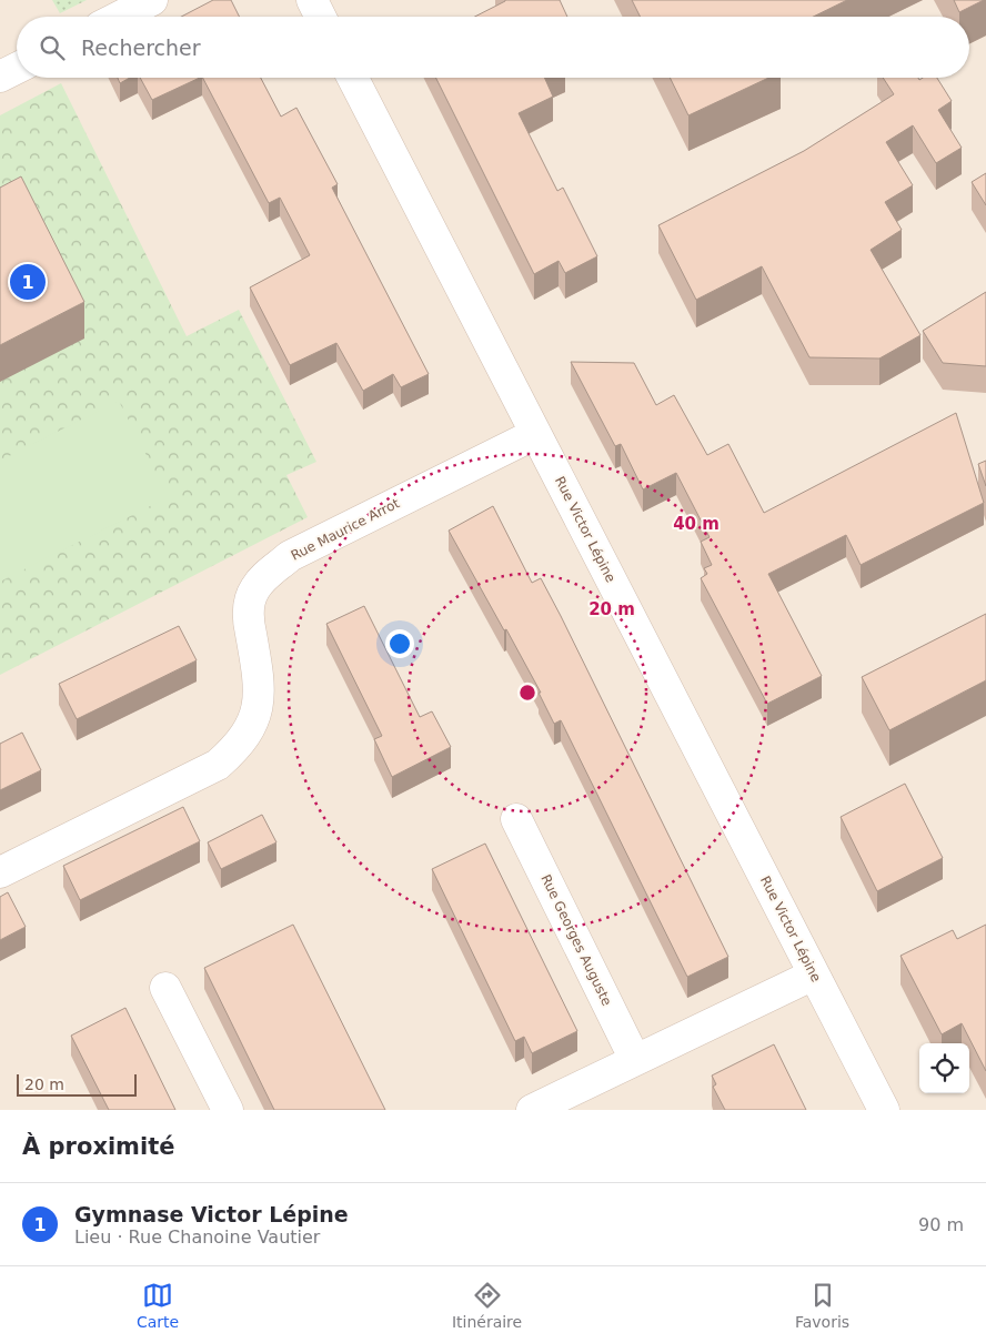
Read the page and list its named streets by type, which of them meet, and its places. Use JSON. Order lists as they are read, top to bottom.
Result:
{
  "streets": {
    "street": ["Rue Maurice Arrot", "Rue Victor Lépine", "Rue Georges Auguste"]
  },
  "crossings": [
    ["Rue Maurice Arrot", "Rue Victor Lépine"]
  ],
  "scale_bar": "20 m",
  "page": {
    "search": "Rechercher",
    "pins": "1",
    "scale": "20 m",
    "heading": "À proximité",
    "list": [
      {
        "mark": "1",
        "name": "Gymnase Victor Lépine",
        "note": "Lieu · Rue Chanoine Vautier",
        "value": "90 m"
      }
    ],
    "nav": ["Carte", "Itinéraire", "Favoris"]
  },
  "rings": ["40 m", "20 m"]
}
